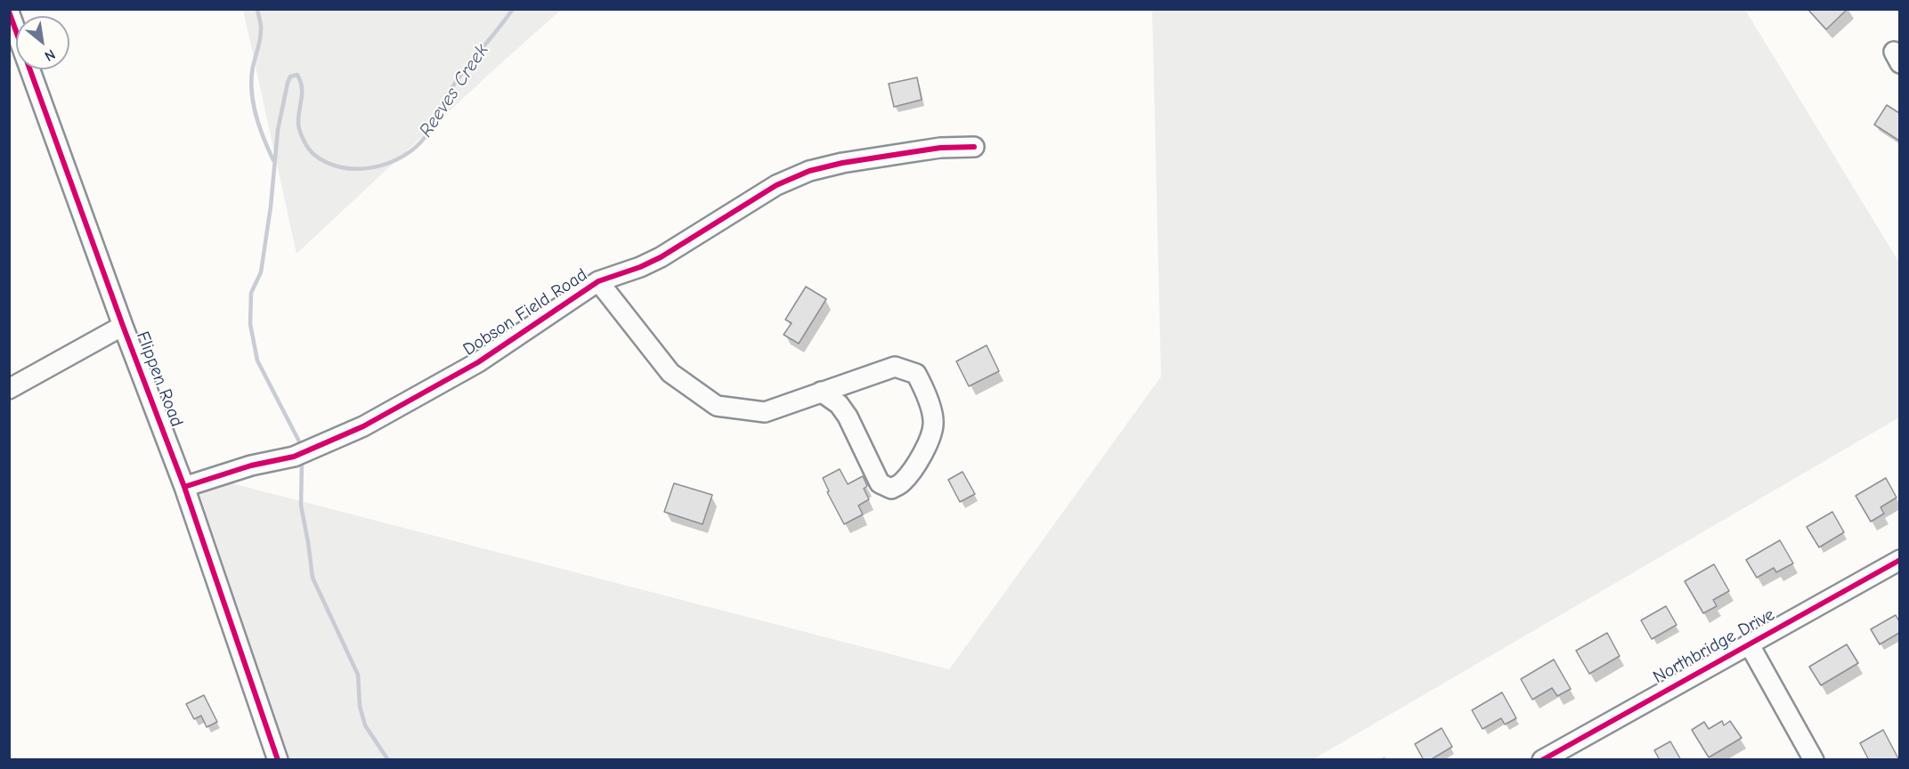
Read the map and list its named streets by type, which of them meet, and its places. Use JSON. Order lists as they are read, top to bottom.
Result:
{
  "streets": {
    "street": ["Dobson Field Road", "Flippen Road", "Northbridge Drive"]
  },
  "crossings": [
    ["Dobson Field Road", "Flippen Road"]
  ],
  "water": ["Reeves Creek"],
  "north": "bottom right"
}
